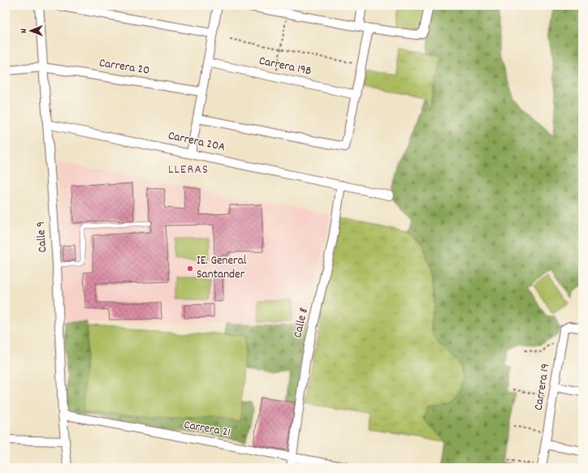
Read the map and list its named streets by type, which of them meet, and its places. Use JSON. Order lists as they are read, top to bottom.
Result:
{
  "streets": {
    "street": [
      "Carrera 19B",
      "Carrera 20",
      "Carrera 20A",
      "Calle 9",
      "Calle 8",
      "Carrera 19",
      "Carrera 21"
    ]
  },
  "crossings": [
    ["Carrera 20", "Calle 9"],
    ["Carrera 20A", "Calle 9"],
    ["Carrera 20A", "Calle 8"],
    ["Calle 9", "Carrera 21"],
    ["Calle 8", "Carrera 21"]
  ],
  "districts": ["LLERAS"],
  "places": ["IE. General Santander"],
  "north": "left"
}
